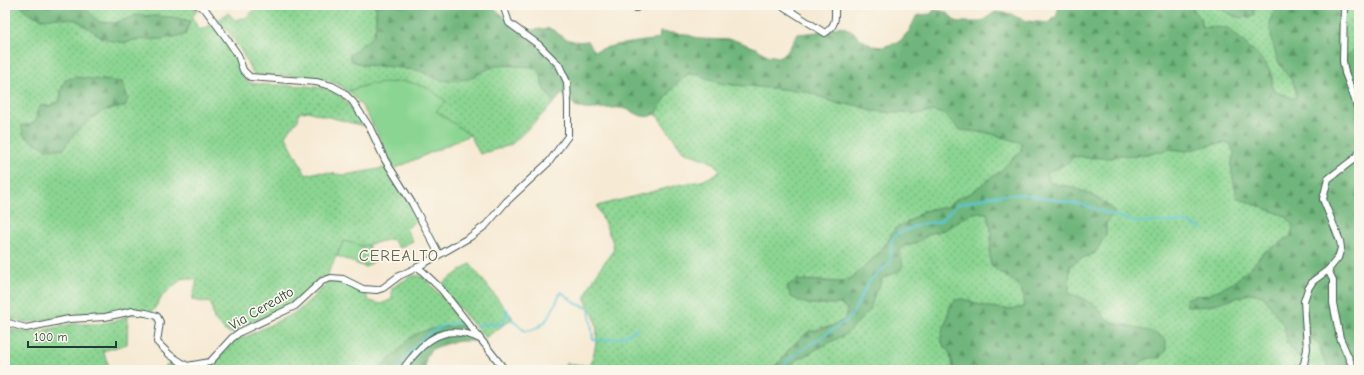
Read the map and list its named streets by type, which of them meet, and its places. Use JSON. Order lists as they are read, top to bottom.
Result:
{
  "streets": {
    "street": ["Via Cerealto"]
  },
  "districts": ["CEREALTO"],
  "scale_bar": "100 m"
}
